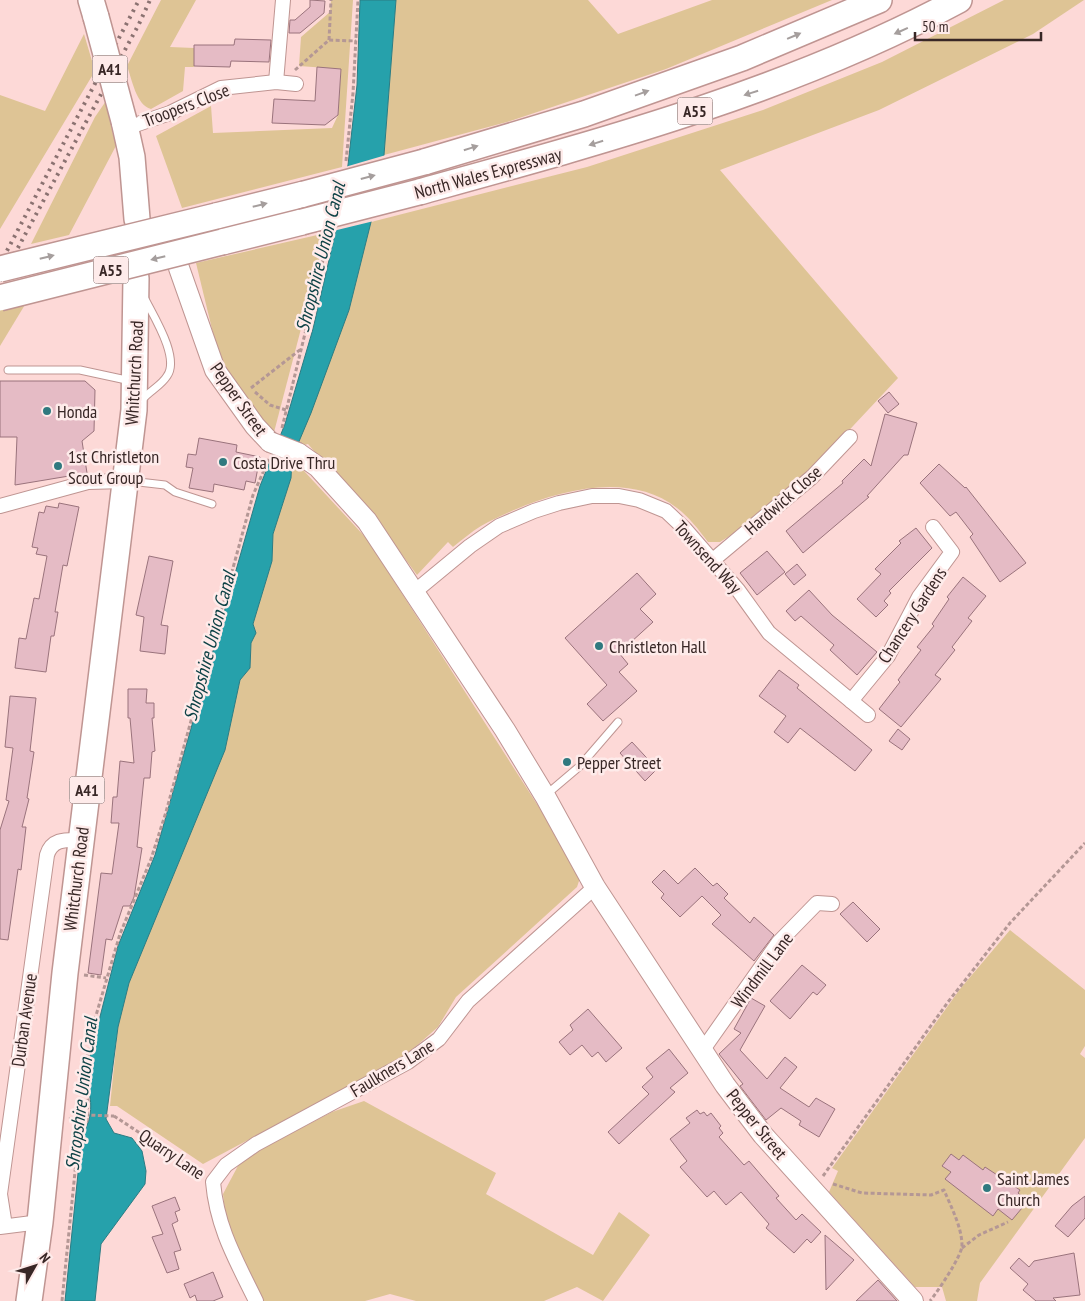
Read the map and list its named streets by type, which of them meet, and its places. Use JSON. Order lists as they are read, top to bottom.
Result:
{
  "streets": {
    "highway": [
      "A41",
      "A55",
      "North Wales Expressway",
      "Whitchurch Road"
    ],
    "street": [
      "Troopers Close",
      "Pepper Street",
      "Hardwick Close",
      "Townsend Way",
      "Chancery Gardens",
      "Windmill Lane",
      "Durban Avenue",
      "Faulkners Lane",
      "Quarry Lane"
    ]
  },
  "crossings": [
    ["A41", "Troopers Close"],
    ["Whitchurch Road", "Durban Avenue"],
    ["Pepper Street", "Townsend Way"],
    ["Pepper Street", "Windmill Lane"],
    ["Pepper Street", "Faulkners Lane"],
    ["Hardwick Close", "Townsend Way"],
    ["Townsend Way", "Chancery Gardens"],
    ["Faulkners Lane", "Quarry Lane"]
  ],
  "water": ["Shropshire Union Canal"],
  "places": [
    "Honda",
    "Costa Drive Thru",
    "1st Christleton Scout Group",
    "Christleton Hall",
    "Pepper Street",
    "Saint James Church"
  ],
  "scale_bar": "50 m",
  "north": "top right"
}
